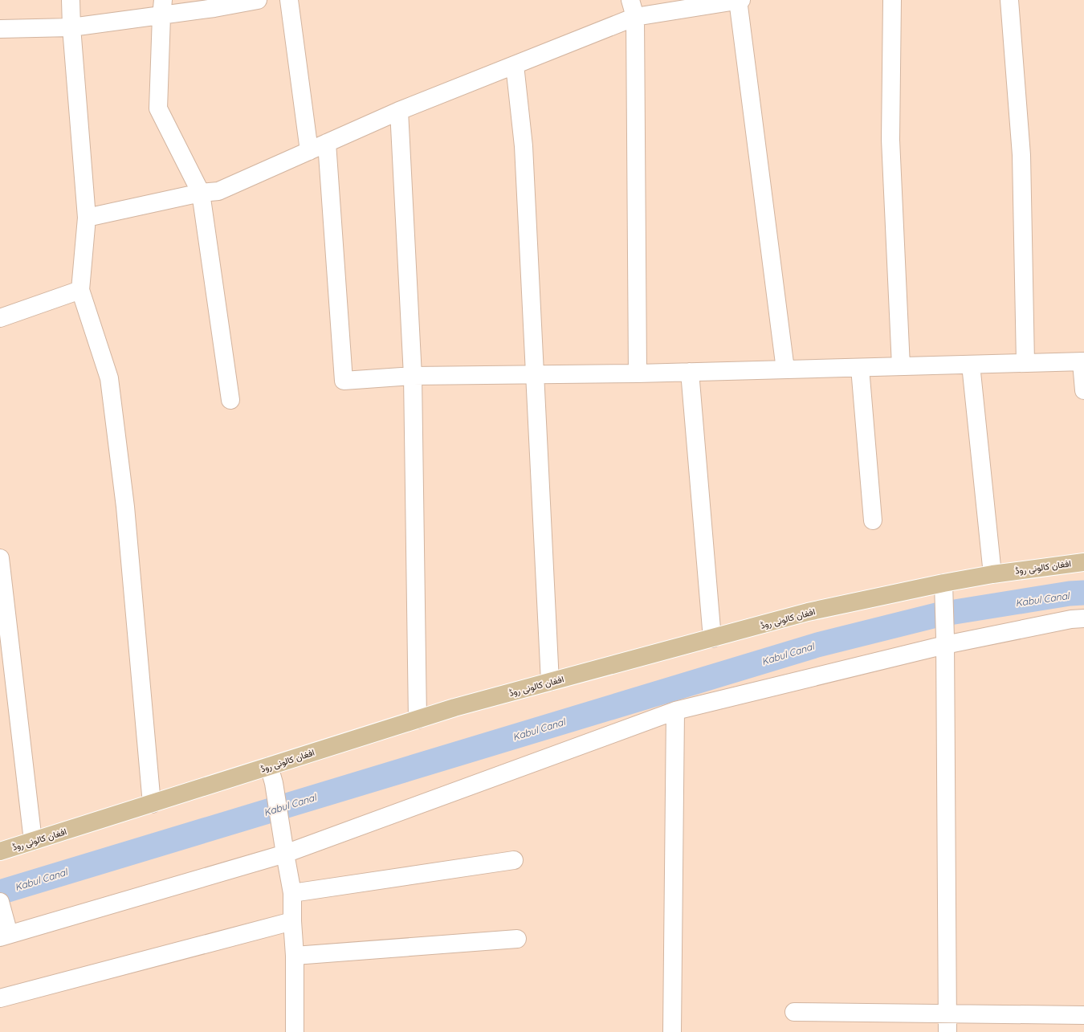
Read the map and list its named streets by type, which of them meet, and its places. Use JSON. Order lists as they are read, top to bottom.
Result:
{
  "streets": {
    "main road": ["افغان کالونی روڈ"]
  },
  "water": ["Kabul Canal"]
}
